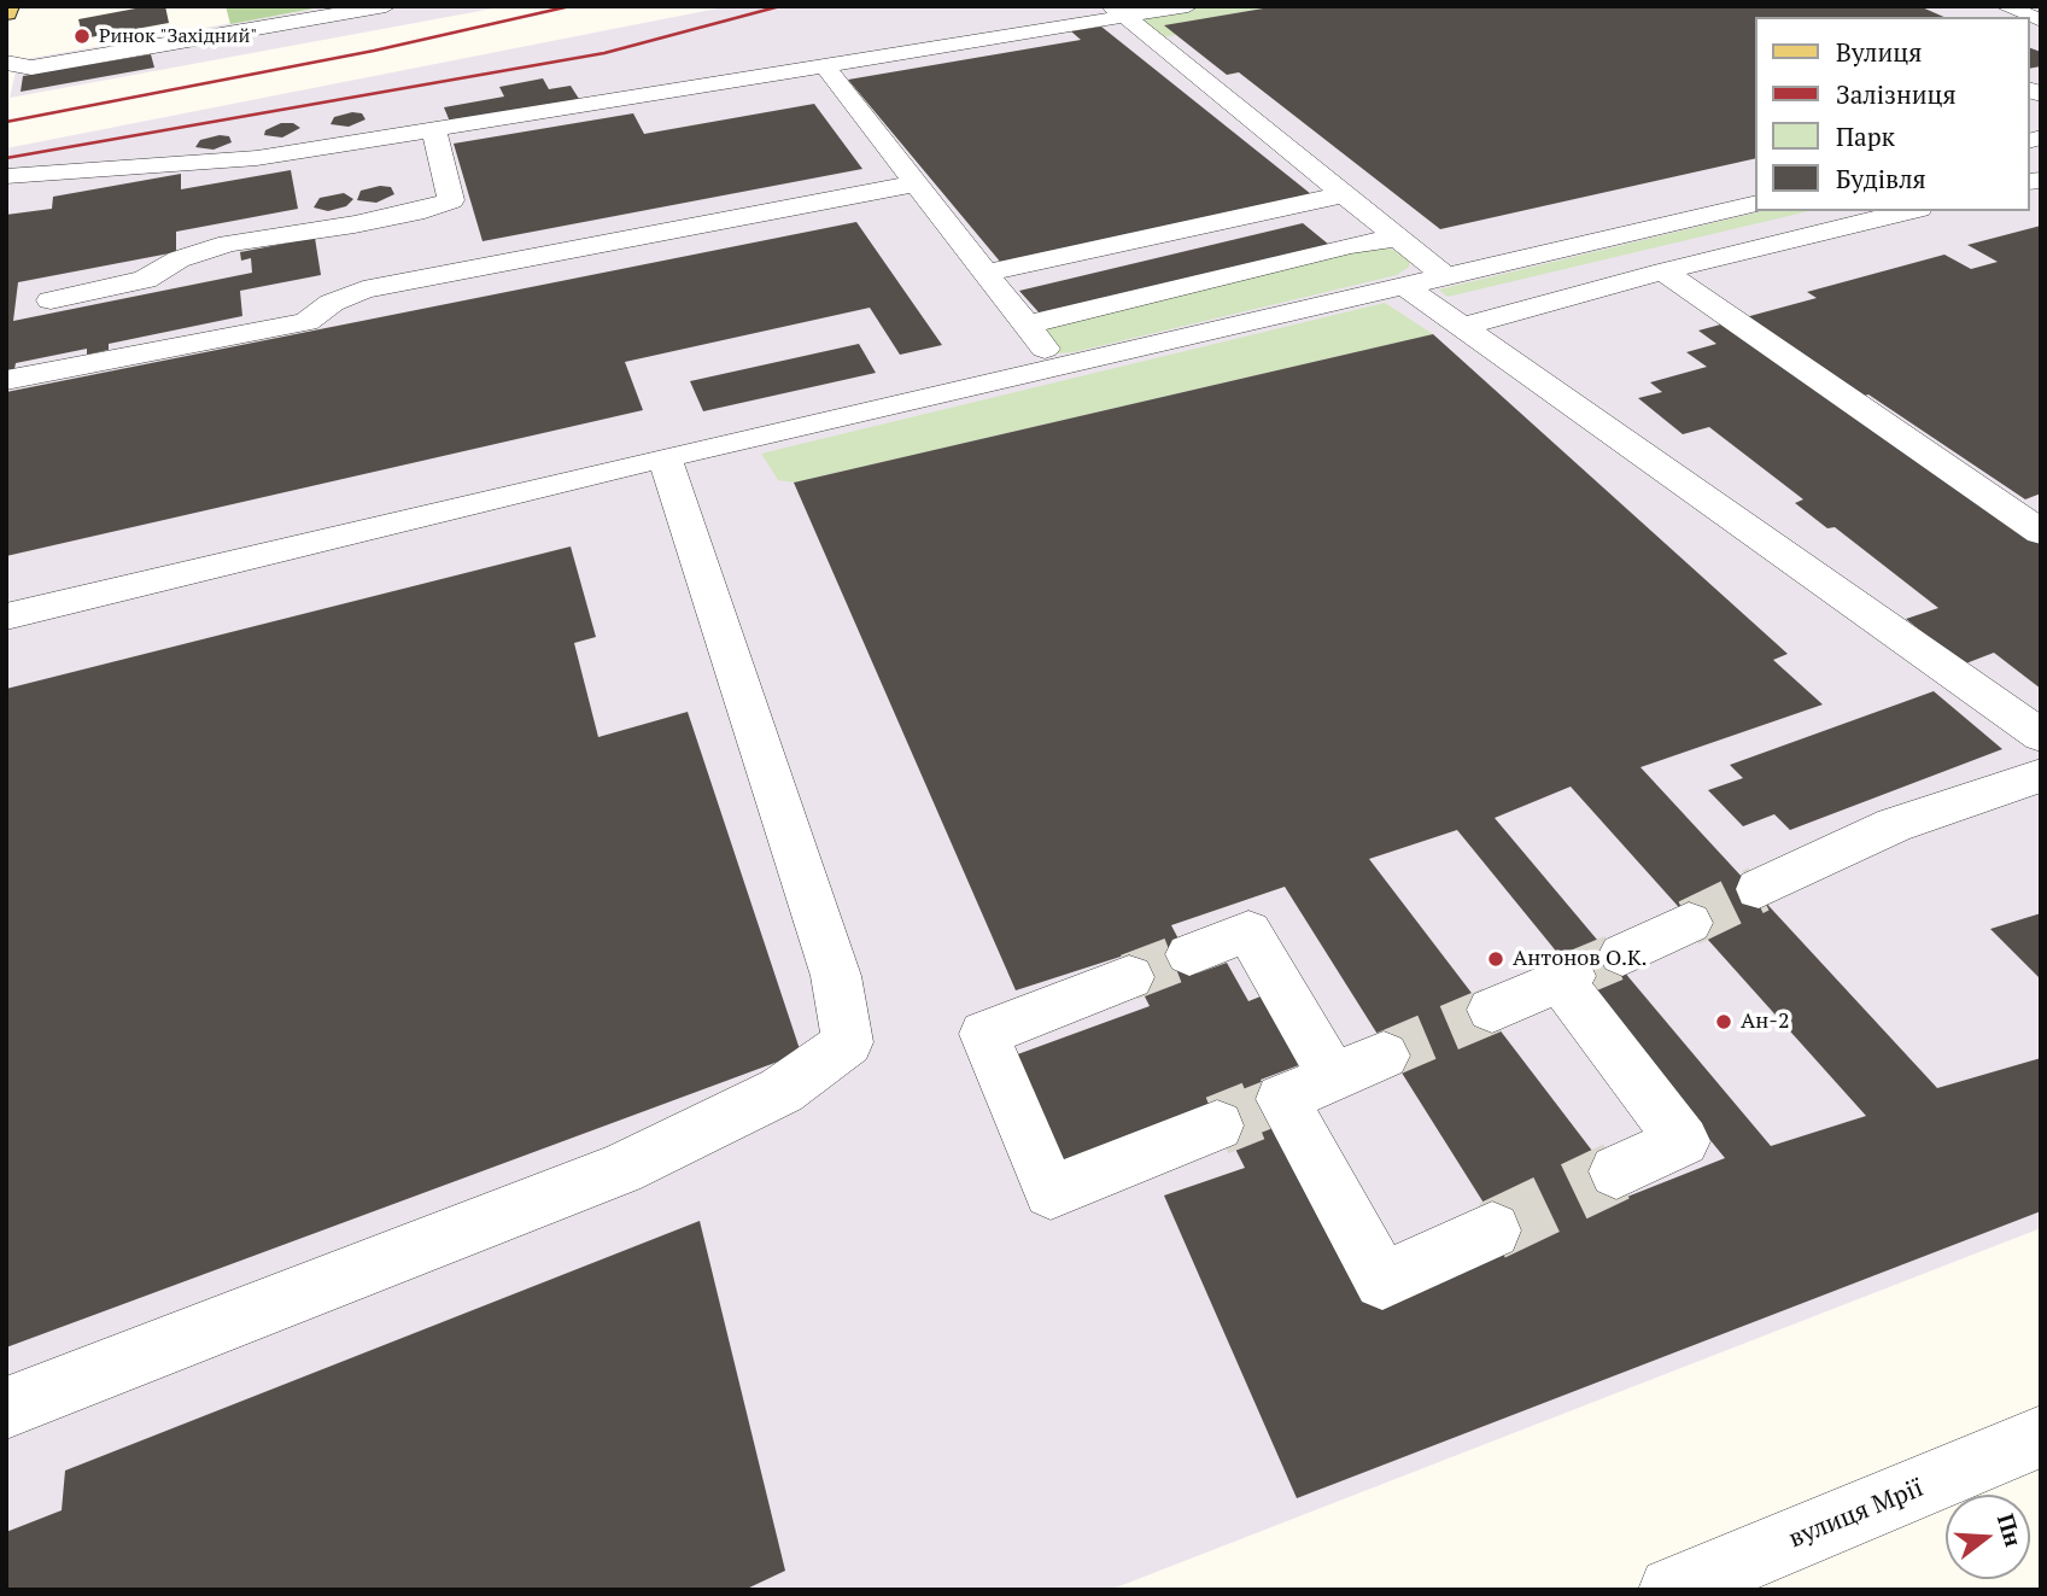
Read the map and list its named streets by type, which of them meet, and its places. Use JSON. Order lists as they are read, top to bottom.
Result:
{
  "streets": {
    "street": ["вулиця Мрії"]
  },
  "places": ["Ринок \"Західний\"", "Антонов О.К.", "Ан-2"],
  "legend": [
    "Вулиця",
    "Залізниця",
    "Парк",
    "Будівля"
  ],
  "north": "right"
}
